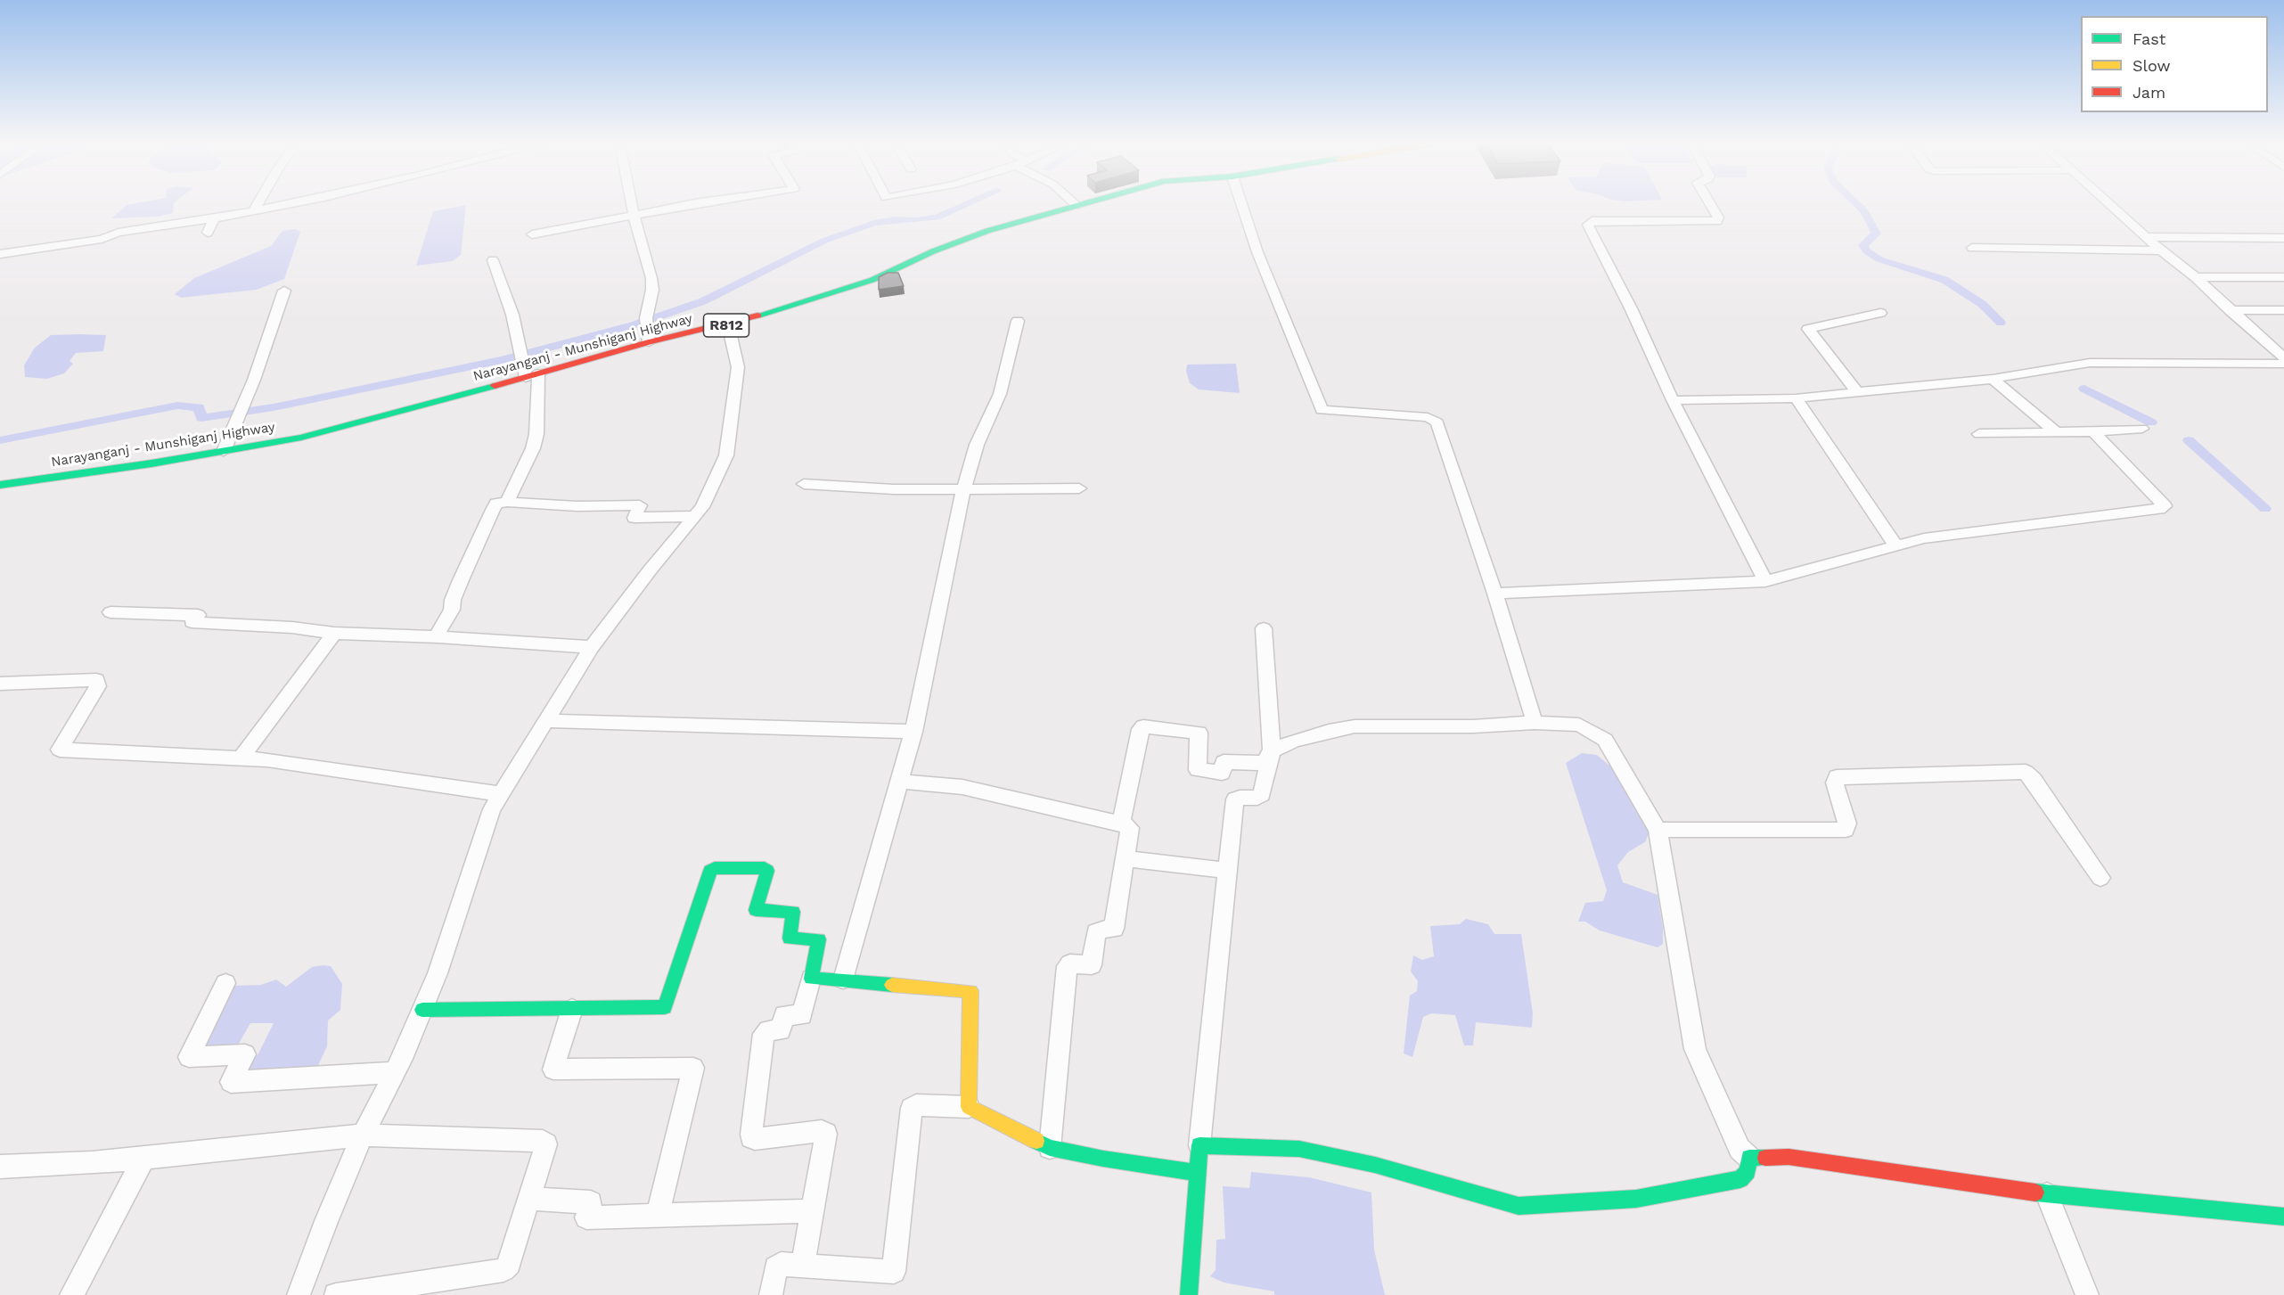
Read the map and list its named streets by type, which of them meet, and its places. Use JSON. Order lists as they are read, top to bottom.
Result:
{
  "streets": {
    "main road": ["R812", "Narayanganj - Munshiganj Highway"]
  },
  "legend": ["Fast", "Slow", "Jam"]
}
